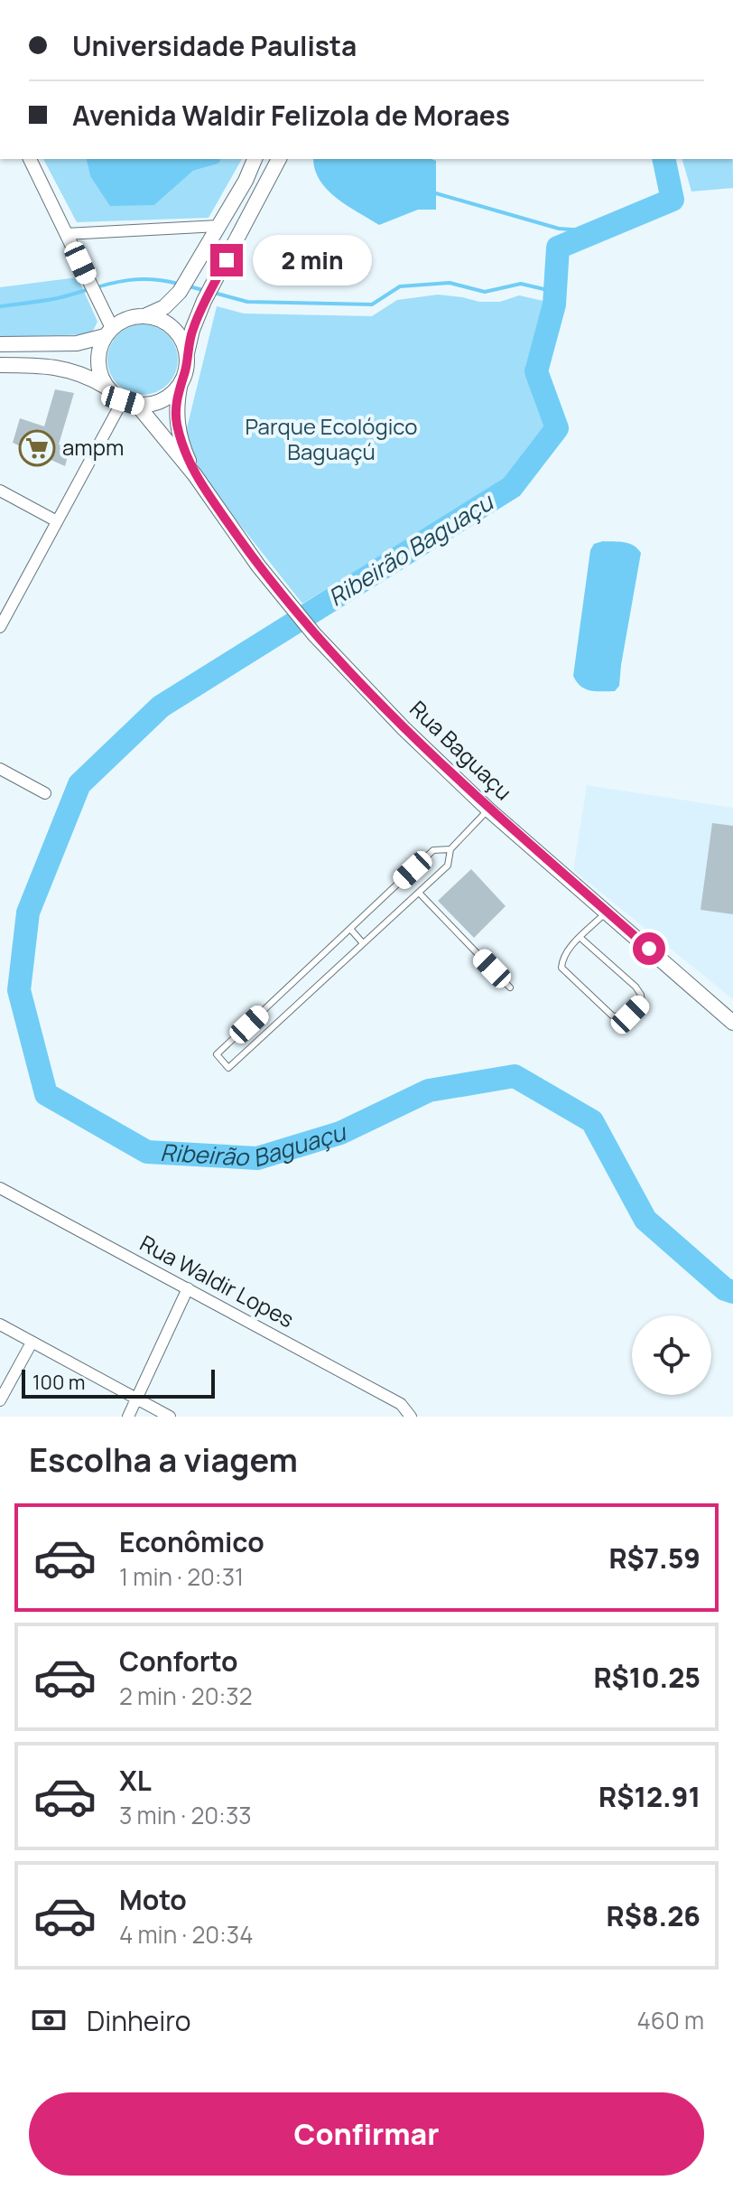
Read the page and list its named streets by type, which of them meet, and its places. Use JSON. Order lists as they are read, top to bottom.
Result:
{
  "streets": {
    "main road": ["Rua Baguaçu"],
    "street": ["Rua Waldir Lopes"]
  },
  "water": ["Ribeirão Baguaçu"],
  "parks": ["Parque Ecológico Baguaçú"],
  "places": {
    "supermarket": ["ampm"]
  },
  "scale_bar": "100 m",
  "page": {
    "banner": ["Universidade Paulista", "Avenida Waldir Felizola de Moraes"],
    "bubble": "2 min",
    "scale": "100 m",
    "heading": "Escolha a viagem",
    "list": [
      {
        "name": "Econômico",
        "note": "1 min · 20:31",
        "value": "R$7.59"
      },
      {
        "name": "Conforto",
        "note": "2 min · 20:32",
        "value": "R$10.25"
      },
      {
        "name": "XL",
        "note": "3 min · 20:33",
        "value": "R$12.91"
      },
      {
        "name": "Moto",
        "note": "4 min · 20:34",
        "value": "R$8.26"
      }
    ],
    "pay": ["Dinheiro", "460 m"],
    "buttons": "Confirmar"
  }
}
